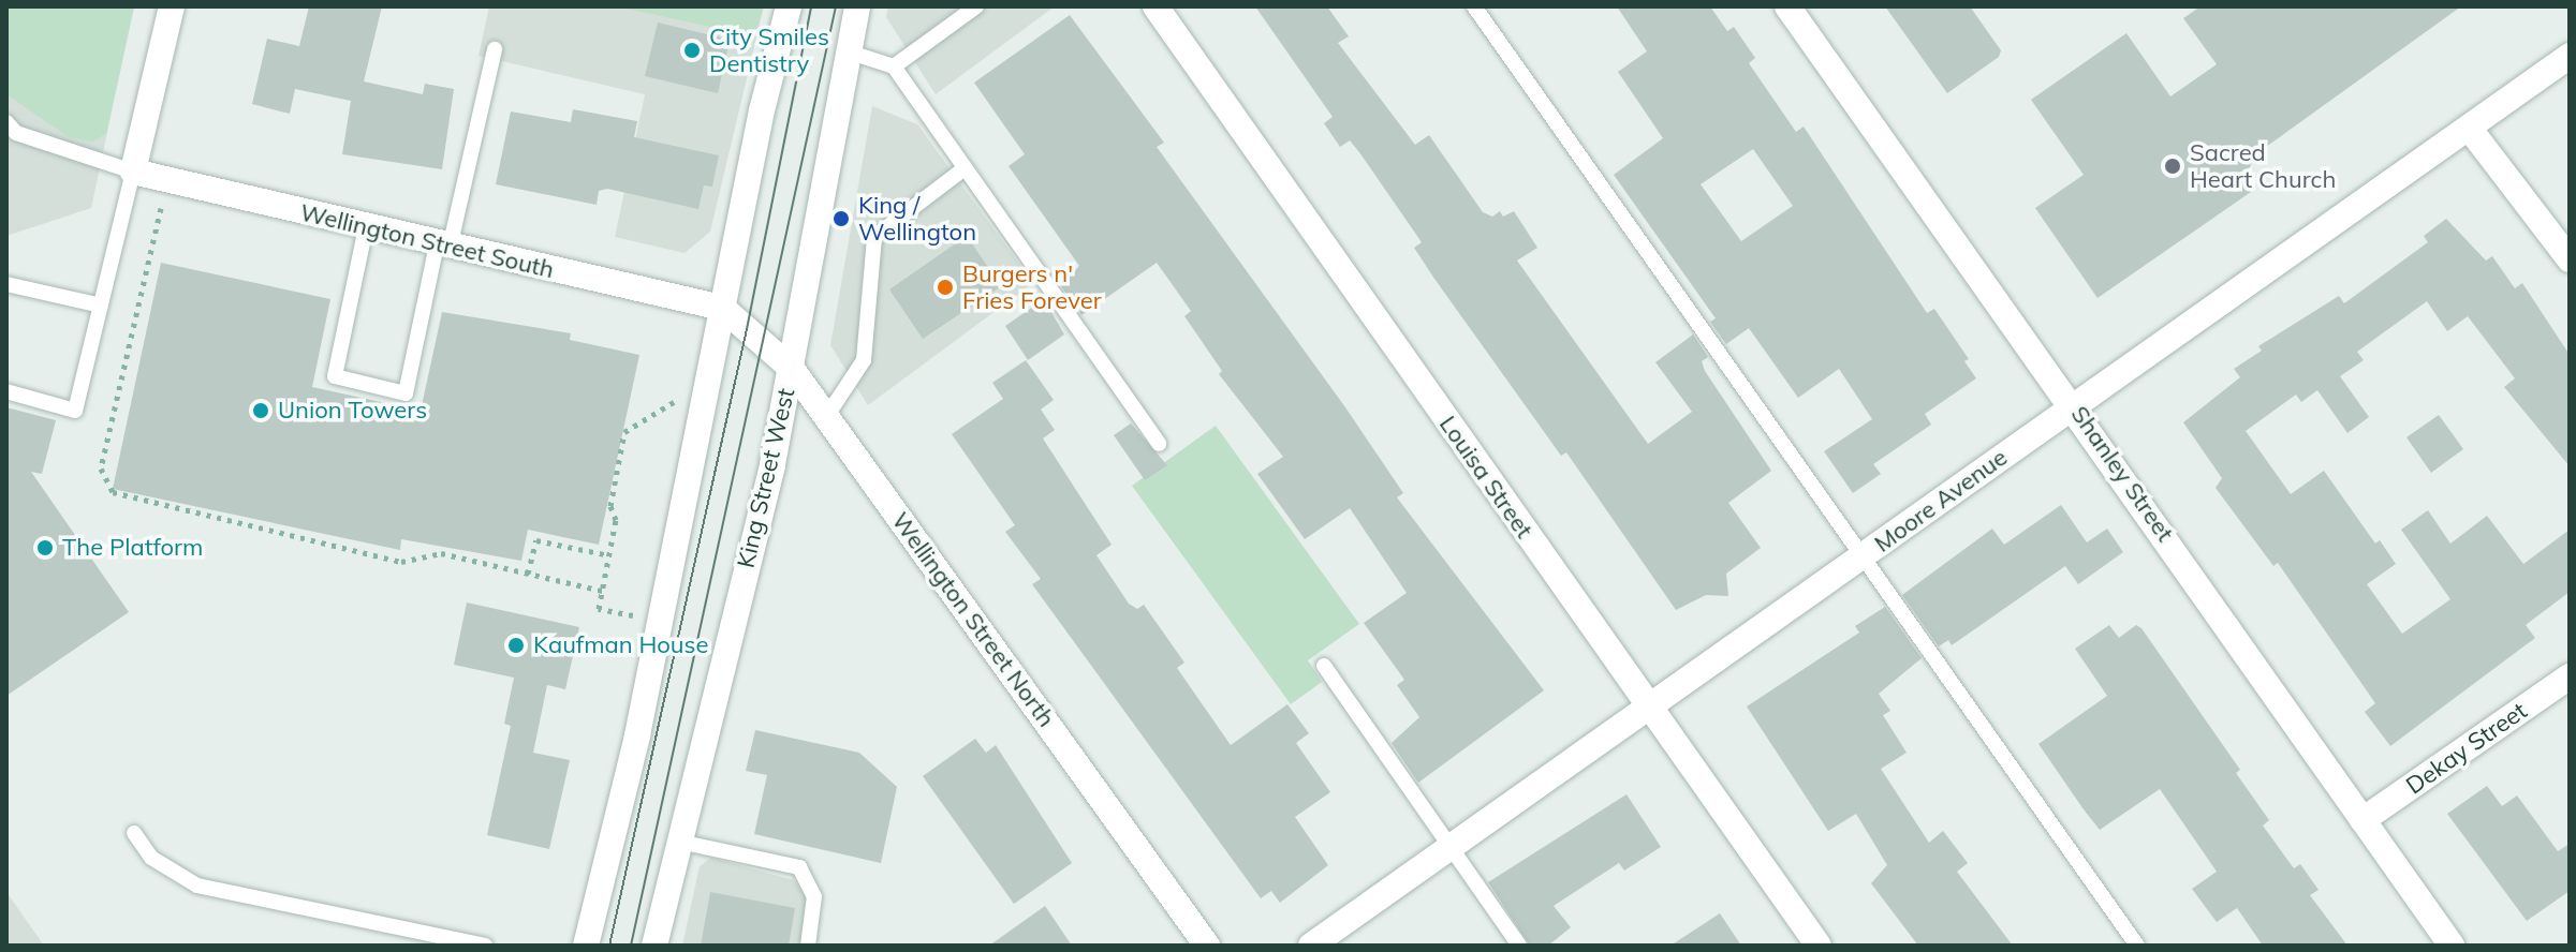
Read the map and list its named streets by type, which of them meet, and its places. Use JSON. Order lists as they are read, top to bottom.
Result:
{
  "streets": {
    "street": [
      "Wellington Street South",
      "Shanley Street",
      "Louisa Street",
      "King Street West",
      "Moore Avenue",
      "Wellington Street North",
      "Dekay Street"
    ]
  },
  "crossings": [
    ["Wellington Street South", "Wellington Street North"],
    ["Shanley Street", "Moore Avenue"],
    ["Shanley Street", "Dekay Street"],
    ["Louisa Street", "Moore Avenue"],
    ["King Street West", "Wellington Street North"]
  ],
  "places": [
    "City Smiles Dentistry",
    "Sacred Heart Church",
    "King / Wellington",
    "Burgers n' Fries Forever",
    "Union Towers",
    "The Platform",
    "Kaufman House"
  ]
}
